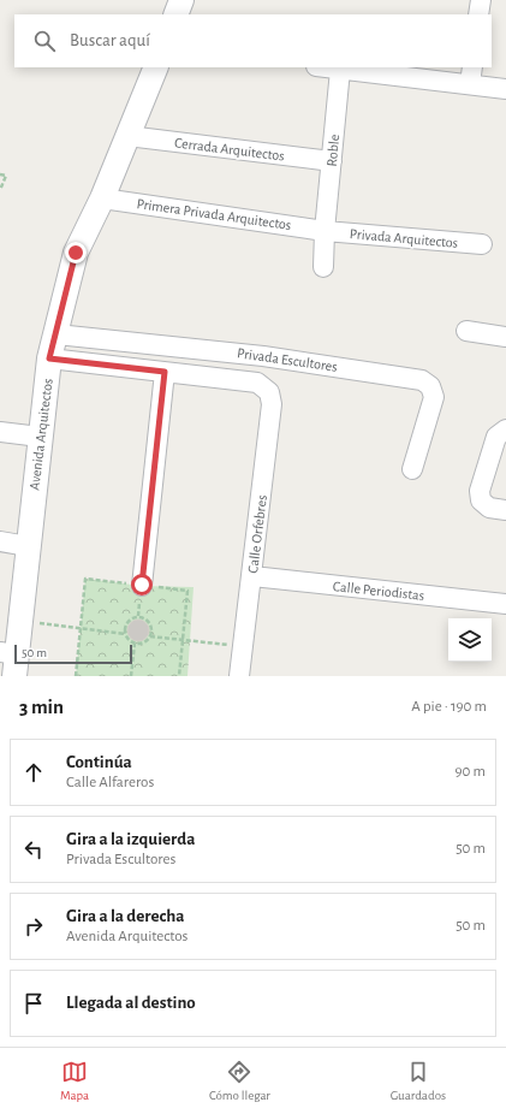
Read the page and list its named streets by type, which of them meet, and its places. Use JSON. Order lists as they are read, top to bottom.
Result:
{
  "streets": {
    "street": [
      "Cerrada Arquitectos",
      "Roble",
      "Primera Privada Arquitectos",
      "Privada Arquitectos",
      "Privada Escultores",
      "Avenida Arquitectos",
      "Calle Orfebres",
      "Calle Periodistas"
    ]
  },
  "crossings": [
    ["Cerrada Arquitectos", "Roble"],
    ["Cerrada Arquitectos", "Avenida Arquitectos"],
    ["Roble", "Primera Privada Arquitectos"],
    ["Roble", "Privada Arquitectos"],
    ["Primera Privada Arquitectos", "Privada Arquitectos"],
    ["Primera Privada Arquitectos", "Avenida Arquitectos"],
    ["Privada Escultores", "Avenida Arquitectos"],
    ["Privada Escultores", "Calle Orfebres"],
    ["Calle Orfebres", "Calle Periodistas"]
  ],
  "scale_bar": "50 m",
  "page": {
    "search": "Buscar aquí",
    "scale": "50 m",
    "heading": ["3 min", "A pie · 190 m"],
    "list": [
      ["Continúa", "Calle Alfareros", "90 m"],
      ["Gira a la izquierda", "Privada Escultores", "50 m"],
      ["Gira a la derecha", "Avenida Arquitectos", "50 m"],
      "Llegada al destino"
    ],
    "nav": ["Mapa", "Cómo llegar", "Guardados"]
  }
}
